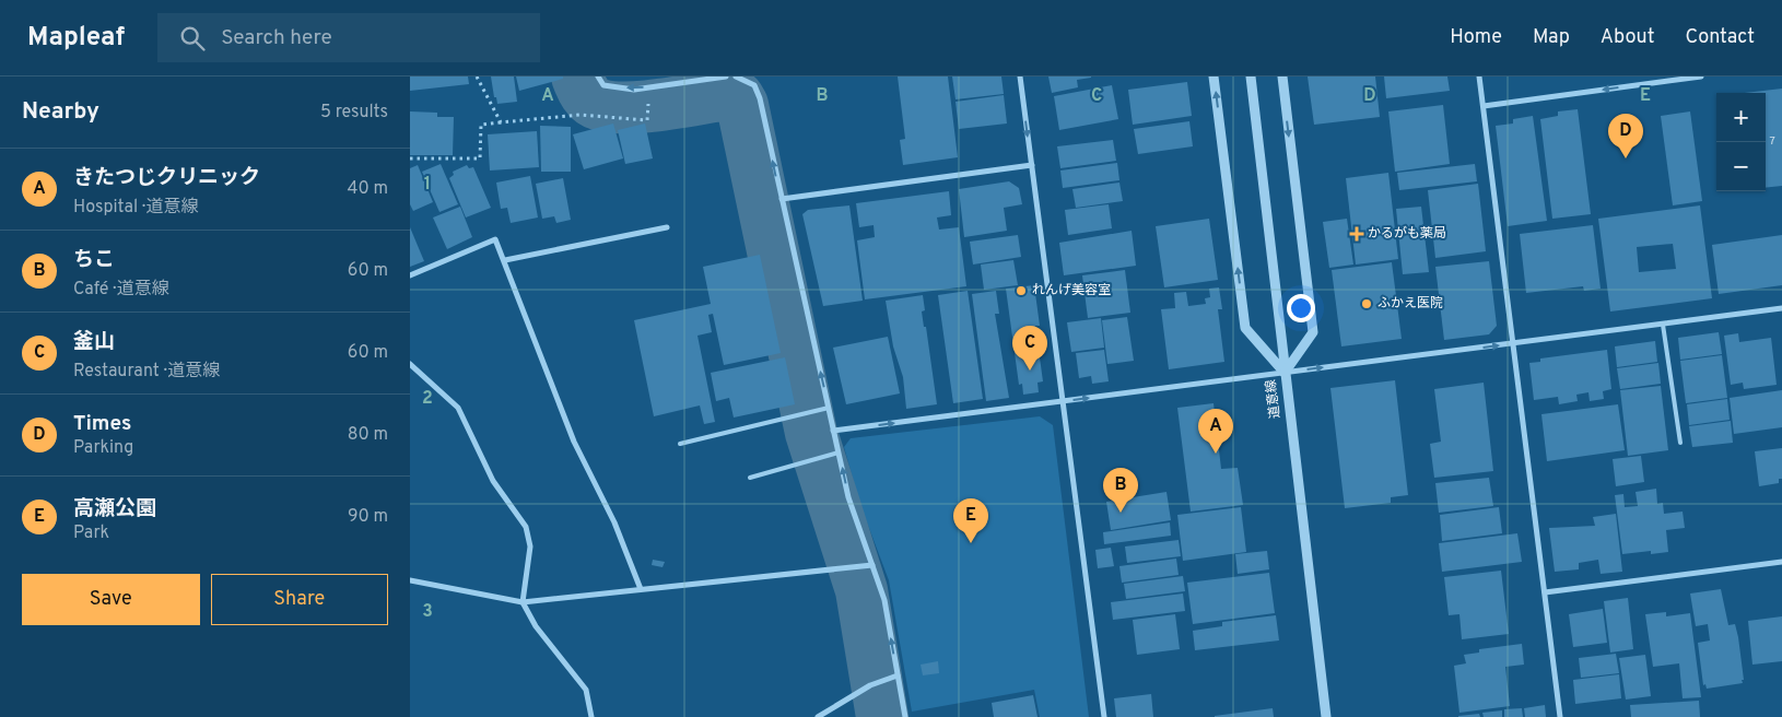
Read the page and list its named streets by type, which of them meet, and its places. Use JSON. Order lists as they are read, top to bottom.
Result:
{
  "streets": {
    "street": ["道意線"]
  },
  "places": {
    "health": ["かるがも薬局"],
    "other": ["れんげ美容室", "ふかえ医院"]
  },
  "house_numbers": ["7"],
  "page": {
    "header": "Mapleaf",
    "search": "Search here",
    "nav": [
      "Home",
      "Map",
      "About",
      "Contact"
    ],
    "heading": ["Nearby", "5 results"],
    "map_buttons": ["+", "−"],
    "pins": [
      "D",
      "C",
      "A",
      "B",
      "E"
    ],
    "list": [
      {
        "mark": "A",
        "name": "きたつじクリニック",
        "note": "Hospital · 道意線",
        "value": "40 m"
      },
      {
        "mark": "B",
        "name": "ちこ",
        "note": "Café · 道意線",
        "value": "60 m"
      },
      {
        "mark": "C",
        "name": "釜山",
        "note": "Restaurant · 道意線",
        "value": "60 m"
      },
      {
        "mark": "D",
        "name": "Times",
        "note": "Parking",
        "value": "80 m"
      },
      {
        "mark": "E",
        "name": "高瀬公園",
        "note": "Park",
        "value": "90 m"
      }
    ],
    "buttons": ["Save", "Share"]
  },
  "grid": {
    "columns": [
      "A",
      "B",
      "C",
      "D",
      "E"
    ],
    "rows": ["1", "2", "3"]
  }
}
